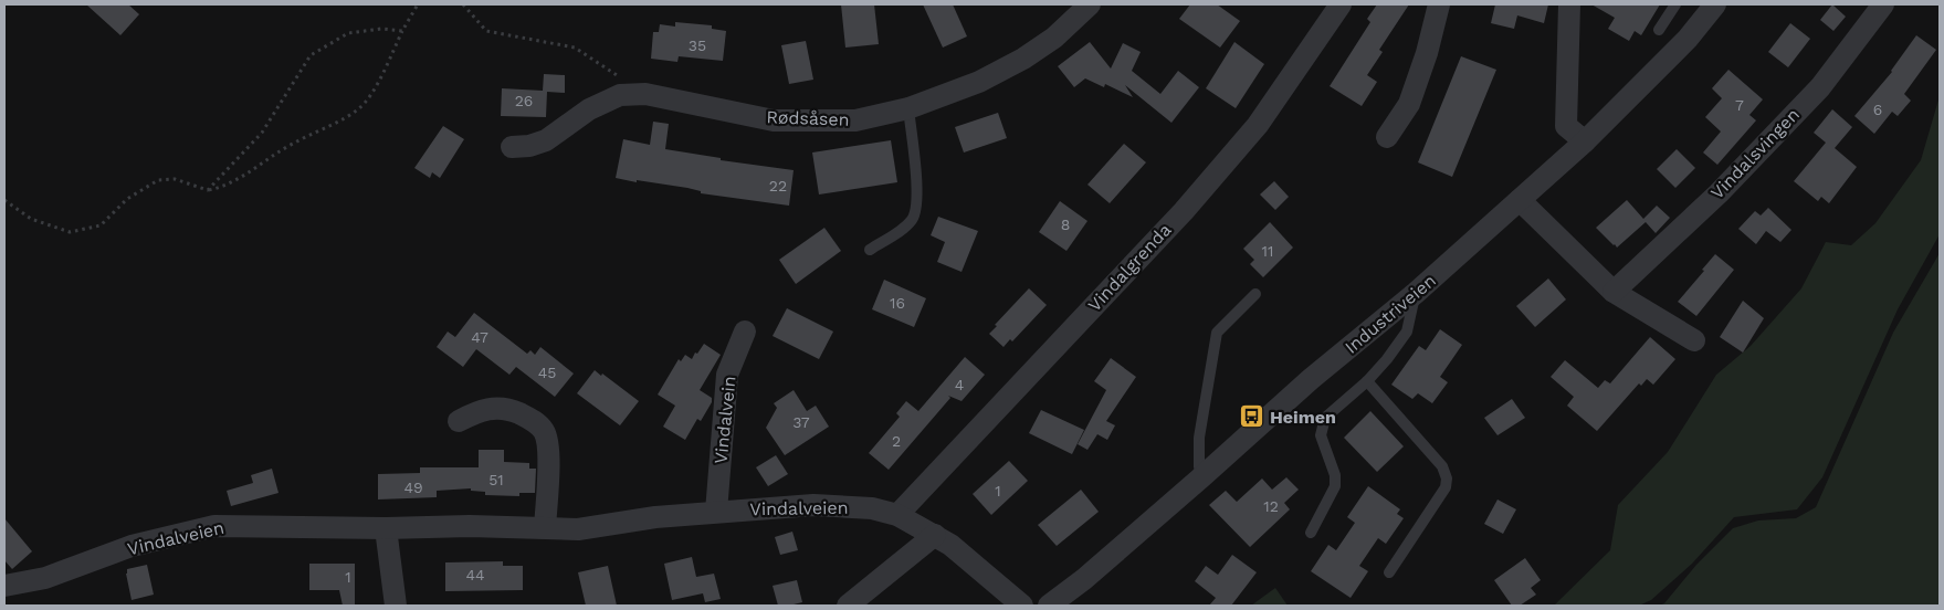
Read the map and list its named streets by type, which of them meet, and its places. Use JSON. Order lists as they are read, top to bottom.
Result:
{
  "streets": {
    "street": [
      "Rødsåsen",
      "Vindalsvingen",
      "Vindalgrenda",
      "Industriveien",
      "Vindalvein",
      "Vindalveien"
    ]
  },
  "crossings": [
    ["Vindalgrenda", "Vindalveien"],
    ["Vindalvein", "Vindalveien"]
  ],
  "places": {
    "bus stop": ["Heimen"]
  },
  "house_numbers": [
    "35",
    "26",
    "7",
    "6",
    "22",
    "8",
    "11",
    "16",
    "47",
    "45",
    "4",
    "37",
    "2",
    "51",
    "49",
    "1",
    "12",
    "44",
    "1"
  ]
}
